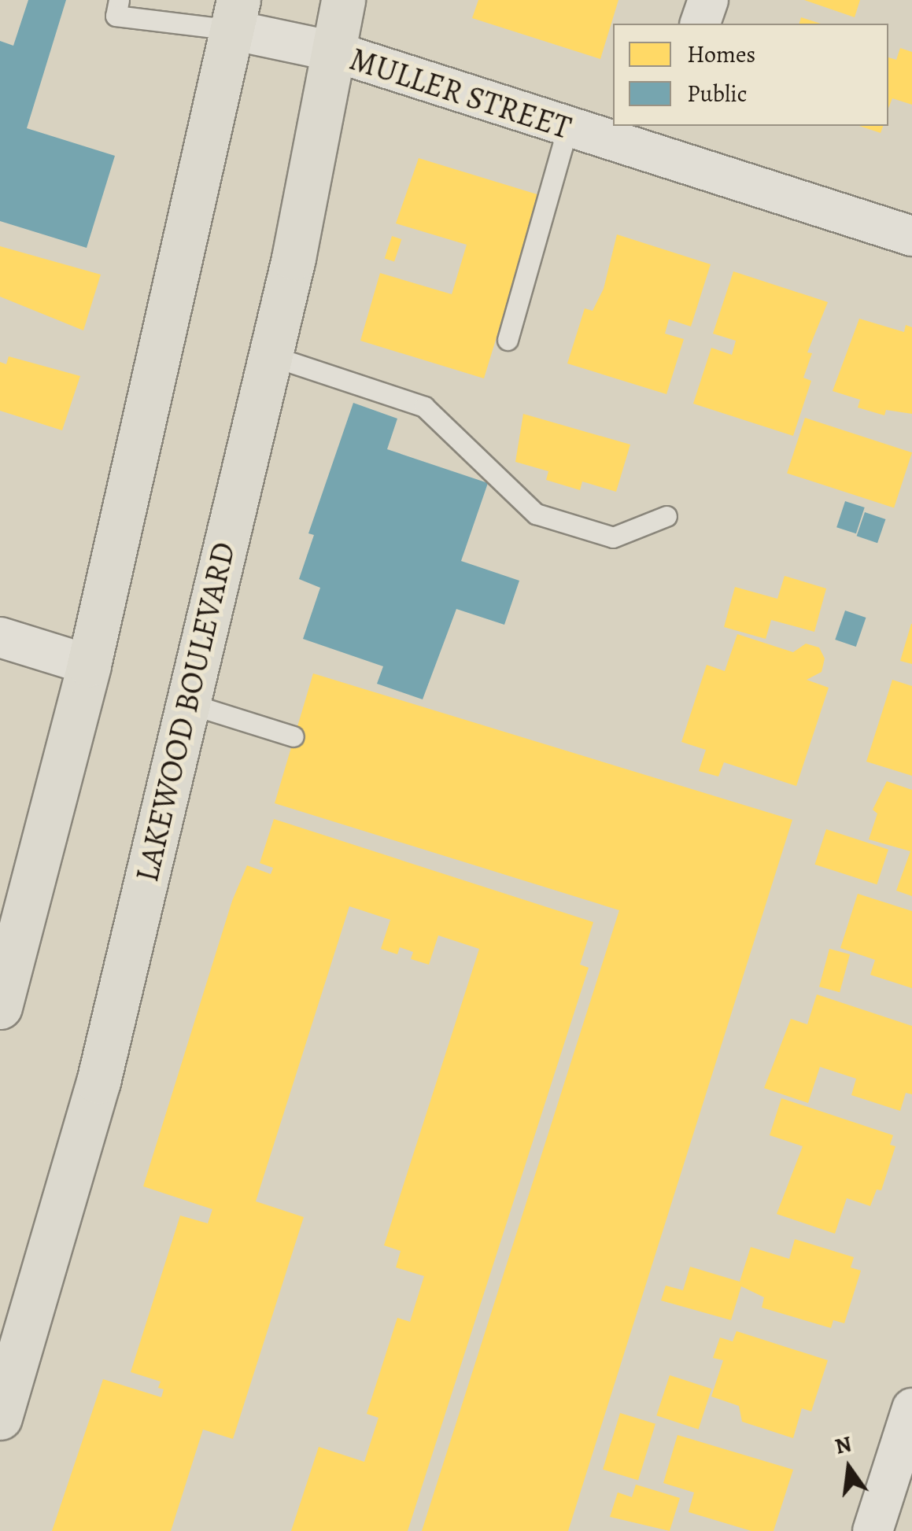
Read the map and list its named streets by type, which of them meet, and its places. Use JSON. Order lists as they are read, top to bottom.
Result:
{
  "streets": {
    "main road": ["LAKEWOOD BOULEVARD"],
    "street": ["MULLER STREET"]
  },
  "crossings": [
    ["MULLER STREET", "LAKEWOOD BOULEVARD"]
  ],
  "legend": ["Homes", "Public"],
  "north": "top"
}
